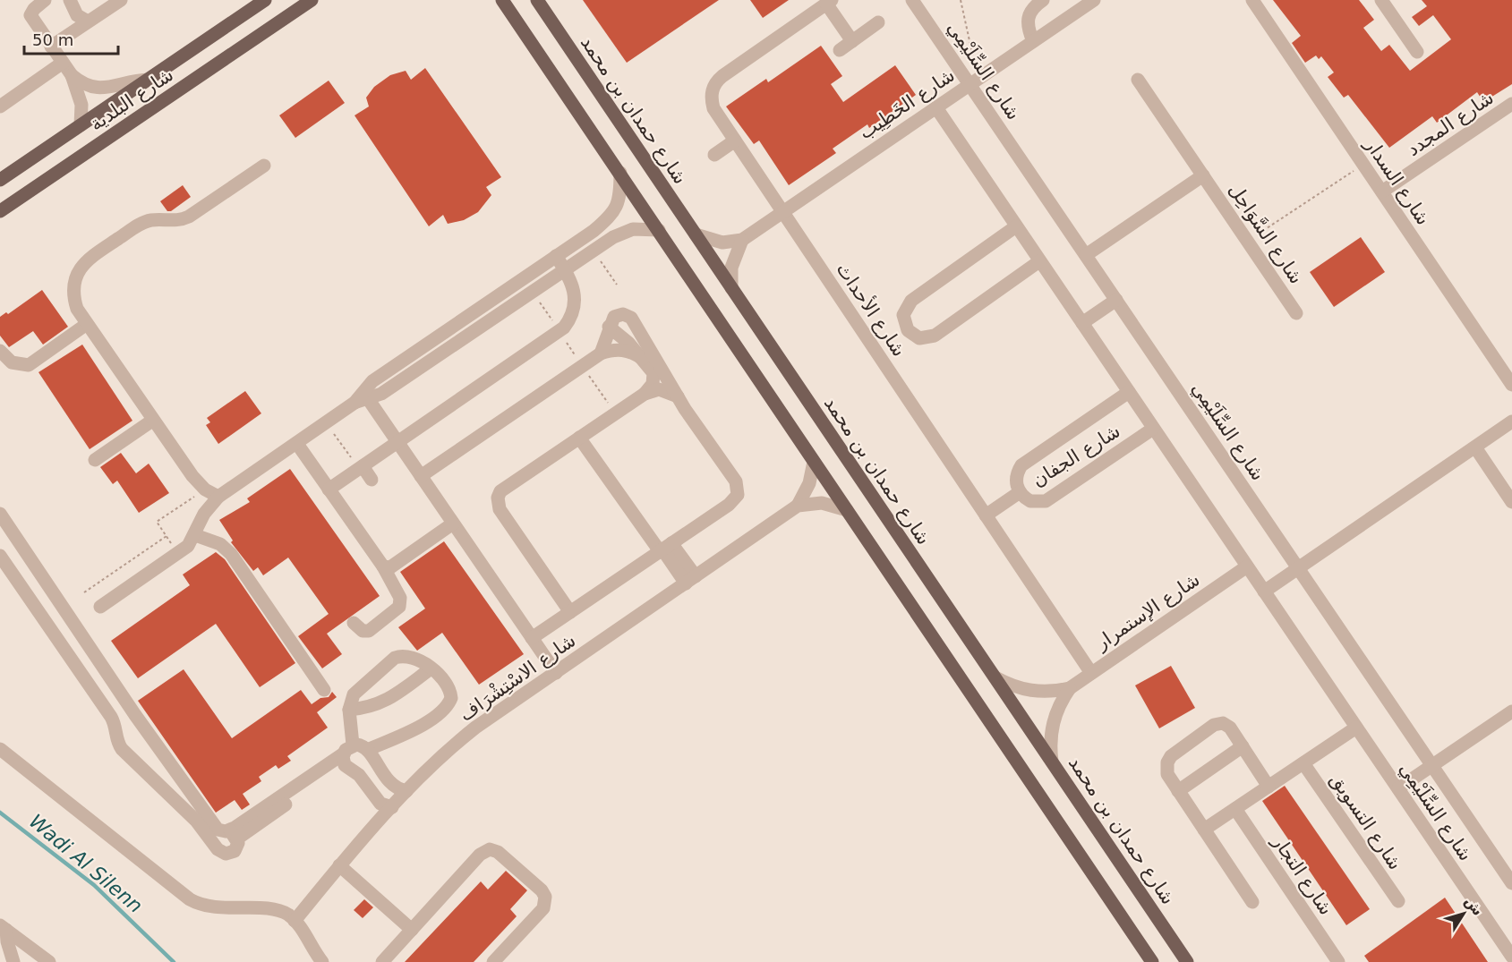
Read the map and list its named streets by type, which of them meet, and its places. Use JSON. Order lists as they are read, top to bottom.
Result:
{
  "streets": {
    "main road": ["شارع البلدية", "شارع حمدان بن محمد"],
    "street": [
      "شارع السِّلَيْمِي",
      "شارع الخَطِيب",
      "شارع المجدد",
      "شارع السدار",
      "شارع السَّوَاحِل",
      "شارع الأحداث",
      "شارع الجفان",
      "شارع الإستمرار",
      "شارع الاسْتِشْرَاف",
      "شارع التسويق",
      "شارع التجار"
    ]
  },
  "crossings": [
    ["شارع السِّلَيْمِي", "شارع الخَطِيب"],
    ["شارع السِّلَيْمِي", "شارع السَّوَاحِل"],
    ["شارع السِّلَيْمِي", "شارع الجفان"],
    ["شارع السِّلَيْمِي", "شارع الإستمرار"],
    ["شارع السِّلَيْمِي", "شارع التسويق"],
    ["شارع الخَطِيب", "شارع الأحداث"],
    ["شارع حمدان بن محمد", "شارع الإستمرار"],
    ["شارع المجدد", "شارع السدار"],
    ["شارع الأحداث", "شارع الجفان"],
    ["شارع الأحداث", "شارع الإستمرار"],
    ["شارع التسويق", "شارع التجار"]
  ],
  "water": ["Wadi Al Silenn"],
  "scale_bar": "50 m",
  "north": "top right"
}
